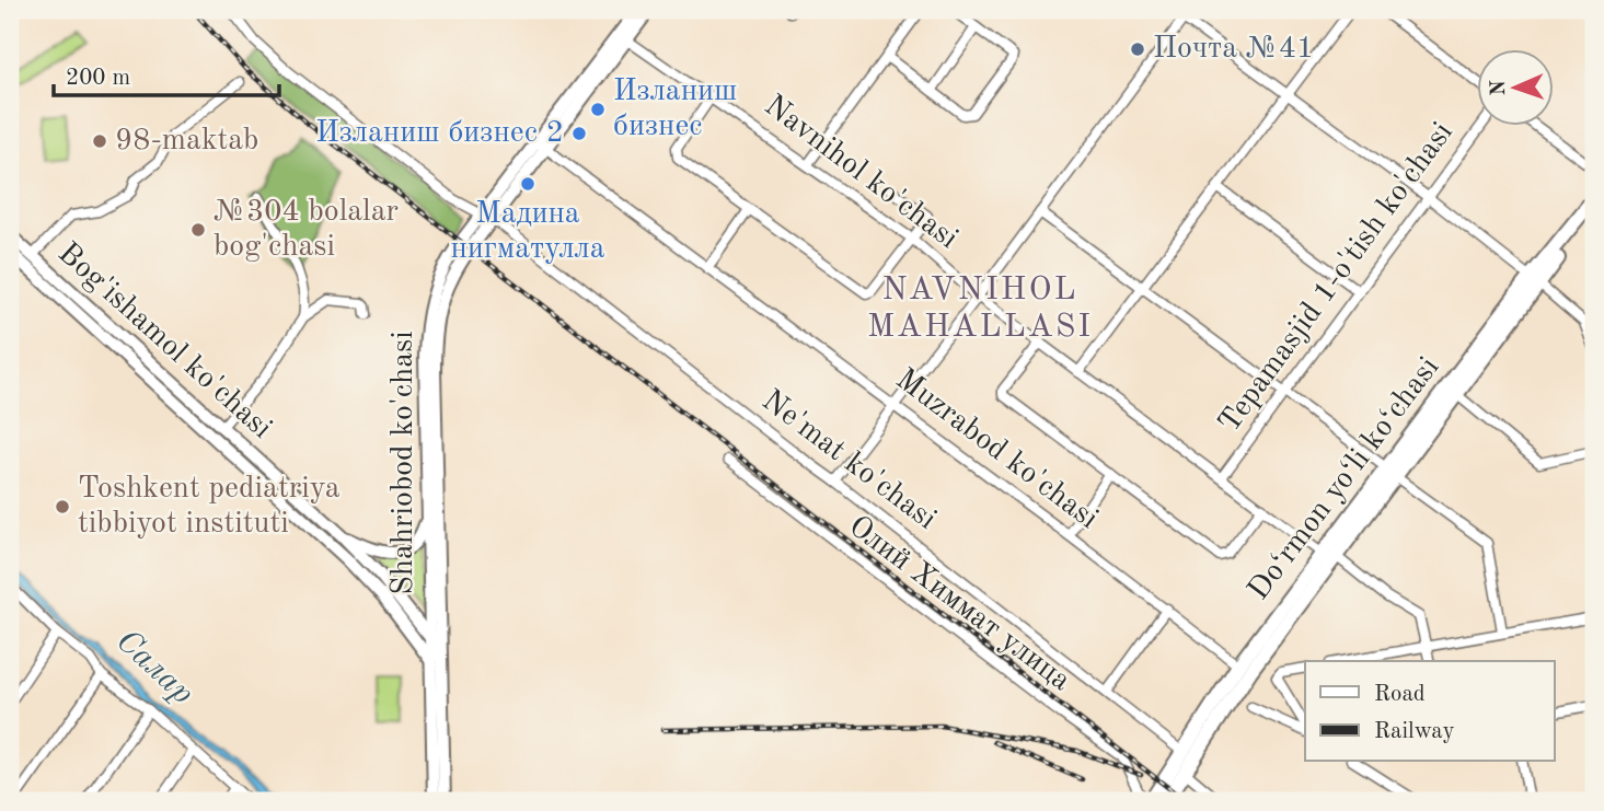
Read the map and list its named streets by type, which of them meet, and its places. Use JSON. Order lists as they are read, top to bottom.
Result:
{
  "streets": {
    "main road": ["Bog'ishamol ko'chasi", "Shahriobod ko'chasi", "Do‘rmon yo‘li ko‘chasi"],
    "street": [
      "Navnihol ko'chasi",
      "Tepamasjid 1-o'tish ko'chasi",
      "Muzrabod ko'chasi",
      "Ne'mat ko'chasi",
      "Олий Химмат улица"
    ]
  },
  "crossings": [
    ["Navnihol ko'chasi", "Tepamasjid 1-o'tish ko'chasi"],
    ["Navnihol ko'chasi", "Shahriobod ko'chasi"],
    ["Navnihol ko'chasi", "Do‘rmon yo‘li ko‘chasi"],
    ["Bog'ishamol ko'chasi", "Shahriobod ko'chasi"],
    ["Muzrabod ko'chasi", "Shahriobod ko'chasi"],
    ["Muzrabod ko'chasi", "Do‘rmon yo‘li ko‘chasi"],
    ["Ne'mat ko'chasi", "Shahriobod ko'chasi"],
    ["Ne'mat ko'chasi", "Do‘rmon yo‘li ko‘chasi"]
  ],
  "districts": ["NAVNIHOL MAHALLASI"],
  "water": ["Салар"],
  "places": [
    "Почта №41",
    "Изланиш бизнес",
    "Изланиш бизнес 2",
    "98-maktab",
    "Мадина нигматулла",
    "№304 bolalar bog'chasi",
    "Toshkent pediatriya tibbiyot instituti"
  ],
  "legend": ["Road", "Railway"],
  "scale_bar": "200 m",
  "north": "left"
}
